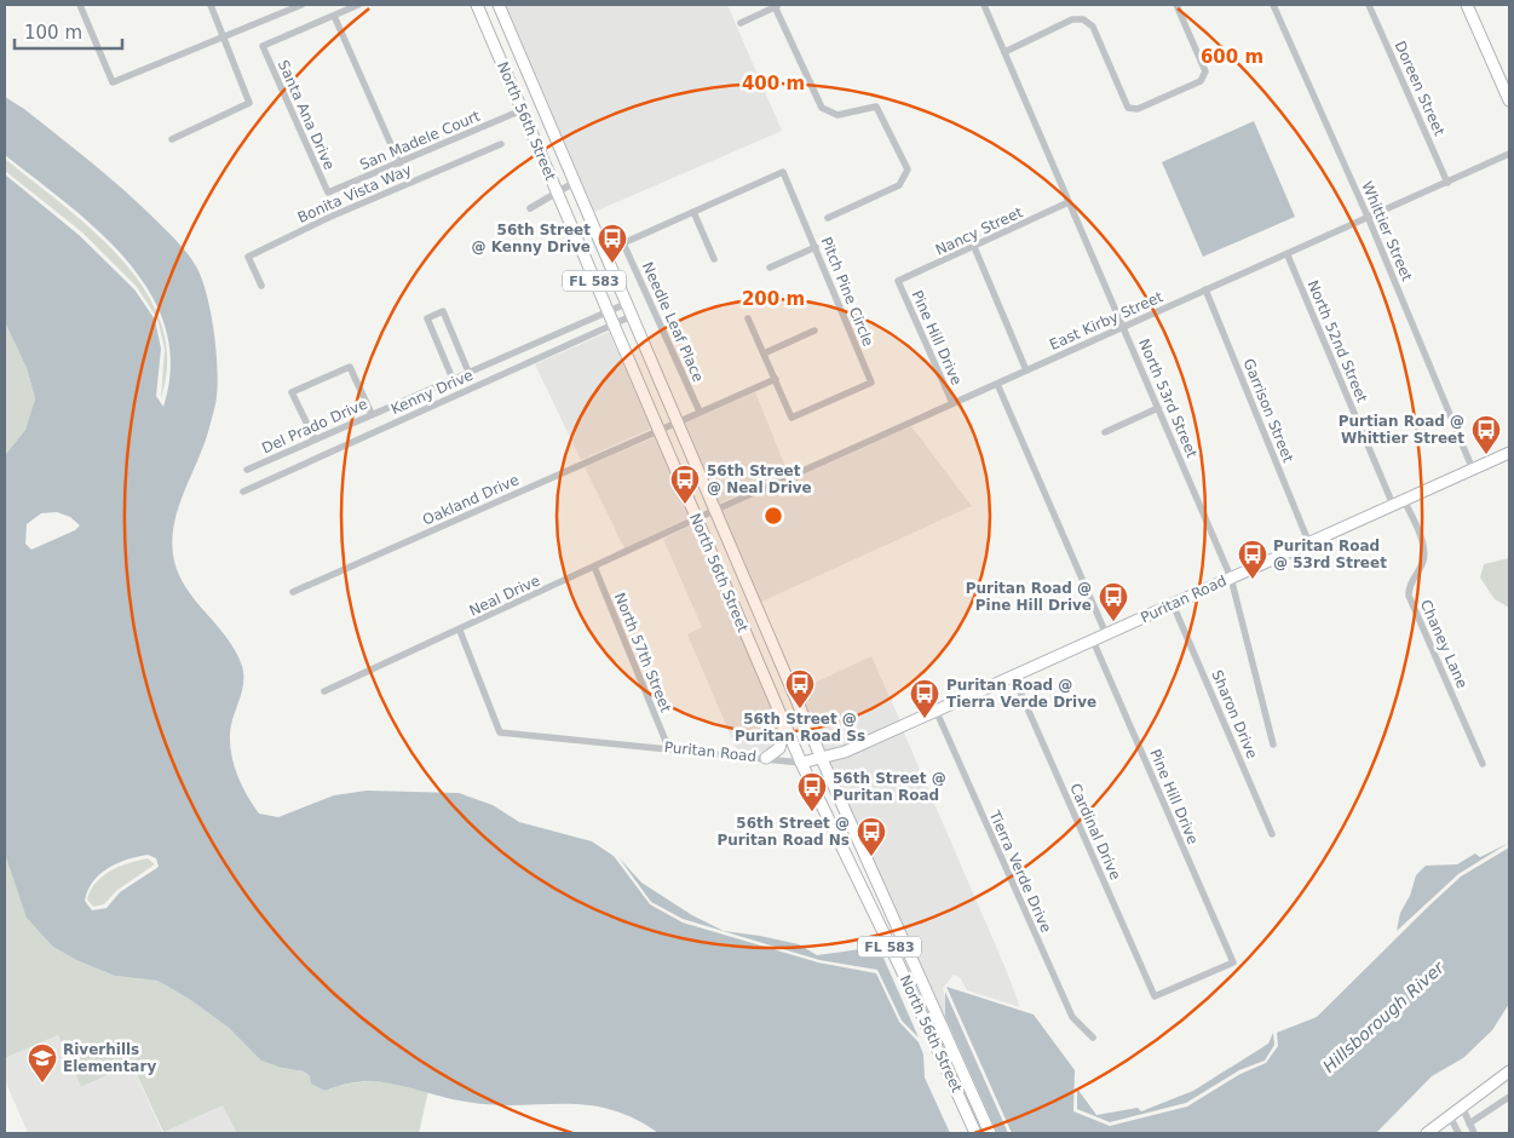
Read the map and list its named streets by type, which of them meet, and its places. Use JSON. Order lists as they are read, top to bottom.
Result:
{
  "streets": {
    "main road": ["North 56th Street", "FL 583", "Puritan Road"],
    "street": [
      "Doreen Street",
      "Santa Ana Drive",
      "San Madele Court",
      "Bonita Vista Way",
      "Nancy Street",
      "Whittier Street",
      "Pitch Pine Circle",
      "East Kirby Street",
      "Needle Leaf Place",
      "Pine Hill Drive",
      "North 52nd Street",
      "Kenny Drive",
      "North 53rd Street",
      "Garrison Street",
      "Del Prado Drive",
      "Oakland Drive",
      "Neal Drive",
      "Chaney Lane",
      "North 57th Street",
      "Sharon Drive",
      "Cardinal Drive",
      "Tierra Verde Drive"
    ]
  },
  "crossings": [
    ["Doreen Street", "East Kirby Street"],
    ["Santa Ana Drive", "San Madele Court"],
    ["North 56th Street", "San Madele Court"],
    ["North 56th Street", "Pitch Pine Circle"],
    ["North 56th Street", "East Kirby Street"],
    ["North 56th Street", "Kenny Drive"],
    ["North 56th Street", "Del Prado Drive"],
    ["North 56th Street", "Oakland Drive"],
    ["North 56th Street", "Neal Drive"],
    ["North 56th Street", "Puritan Road"],
    ["Nancy Street", "Pine Hill Drive"],
    ["Nancy Street", "North 53rd Street"],
    ["Whittier Street", "East Kirby Street"],
    ["Whittier Street", "Puritan Road"],
    ["Pitch Pine Circle", "Needle Leaf Place"],
    ["East Kirby Street", "Pine Hill Drive"],
    ["East Kirby Street", "North 52nd Street"],
    ["East Kirby Street", "North 53rd Street"],
    ["East Kirby Street", "Garrison Street"],
    ["East Kirby Street", "Neal Drive"],
    ["Pine Hill Drive", "Puritan Road"],
    ["Pine Hill Drive", "Cardinal Drive"],
    ["North 52nd Street", "Puritan Road"],
    ["North 53rd Street", "Puritan Road"],
    ["Garrison Street", "Puritan Road"],
    ["Neal Drive", "Puritan Road"],
    ["Neal Drive", "North 57th Street"],
    ["Puritan Road", "Chaney Lane"],
    ["Puritan Road", "North 57th Street"],
    ["Puritan Road", "Sharon Drive"],
    ["Puritan Road", "Cardinal Drive"],
    ["Puritan Road", "Tierra Verde Drive"]
  ],
  "water": ["Hillsborough River"],
  "places": {
    "bus stop": [
      "56th Street @ Kenny Drive",
      "Purtian Road @ Whittier Street",
      "56th Street @ Neal Drive",
      "Puritan Road @ 53rd Street",
      "Puritan Road @ Pine Hill Drive",
      "56th Street @ Puritan Road Ss",
      "Puritan Road @ Tierra Verde Drive",
      "56th Street @ Puritan Road",
      "56th Street @ Puritan Road Ns"
    ],
    "school or university": ["Riverhills Elementary"]
  },
  "scale_bar": "100 m",
  "rings": ["600 m", "400 m", "200 m"]
}
